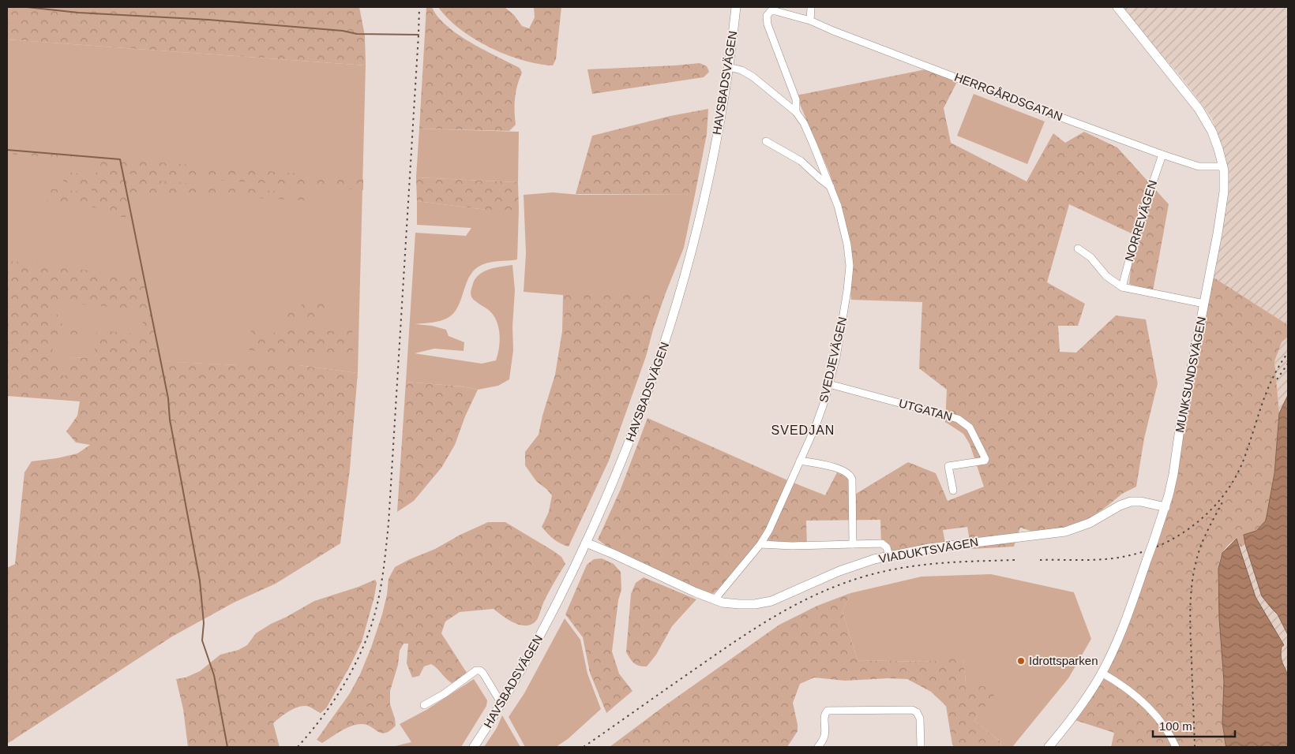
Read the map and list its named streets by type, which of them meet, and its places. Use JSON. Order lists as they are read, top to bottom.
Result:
{
  "streets": {
    "street": [
      "HAVSBADSVÄGEN",
      "HERRGÅRDSGATAN",
      "NORREVÄGEN",
      "SVEDJEVÄGEN",
      "MUNKSUNDSVÄGEN",
      "UTGATAN",
      "VIADUKTSVÄGEN"
    ]
  },
  "crossings": [
    ["HAVSBADSVÄGEN", "SVEDJEVÄGEN"],
    ["HAVSBADSVÄGEN", "VIADUKTSVÄGEN"],
    ["HERRGÅRDSGATAN", "NORREVÄGEN"],
    ["HERRGÅRDSGATAN", "SVEDJEVÄGEN"],
    ["HERRGÅRDSGATAN", "MUNKSUNDSVÄGEN"],
    ["SVEDJEVÄGEN", "UTGATAN"],
    ["SVEDJEVÄGEN", "VIADUKTSVÄGEN"],
    ["MUNKSUNDSVÄGEN", "VIADUKTSVÄGEN"]
  ],
  "districts": ["SVEDJAN"],
  "places": ["Idrottsparken"],
  "scale_bar": "100 m"
}
